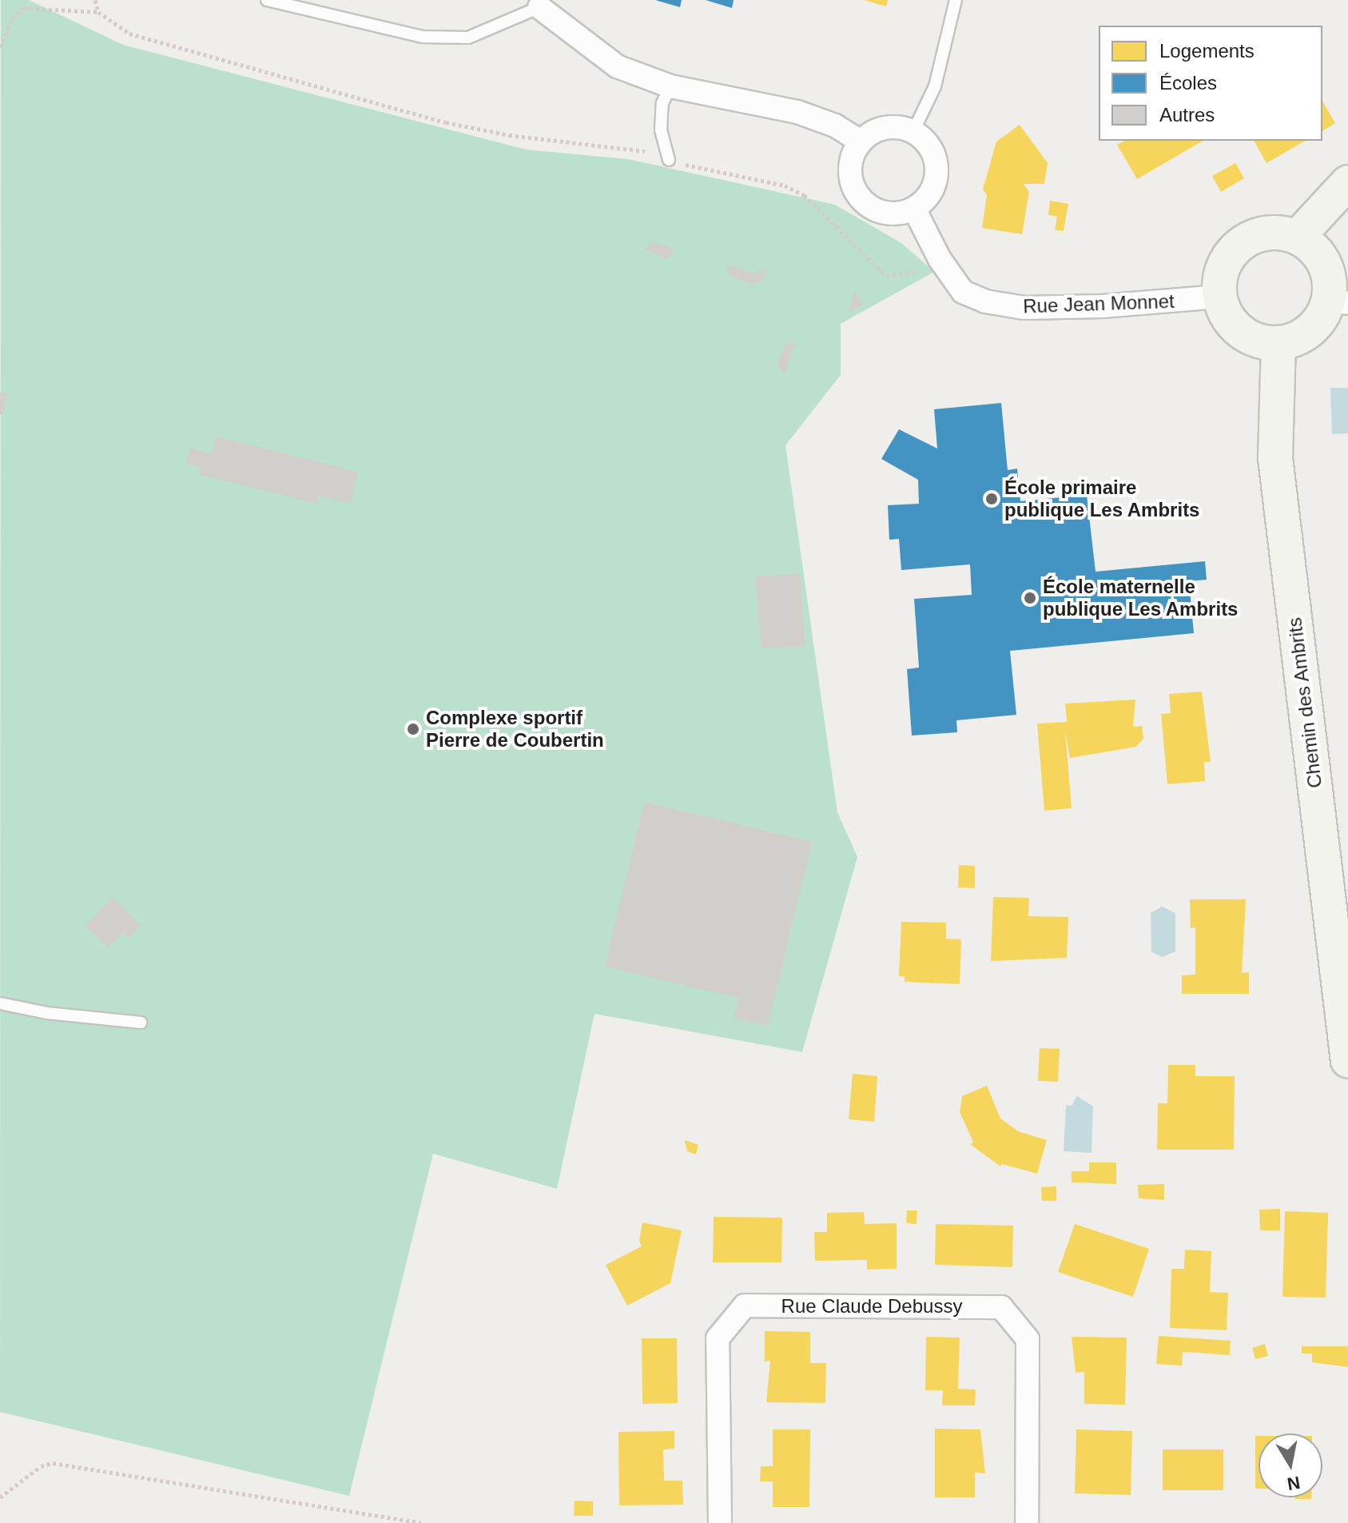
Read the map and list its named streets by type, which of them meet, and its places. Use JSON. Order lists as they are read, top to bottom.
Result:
{
  "streets": {
    "street": ["Rue Jean Monnet", "Chemin des Ambrits", "Rue Claude Debussy"]
  },
  "crossings": [
    ["Rue Jean Monnet", "Chemin des Ambrits"]
  ],
  "places": ["École primaire publique Les Ambrits", "École maternelle publique Les Ambrits", "Complexe sportif Pierre de Coubertin"],
  "legend": ["Logements", "Écoles", "Autres"],
  "north": "bottom"
}
